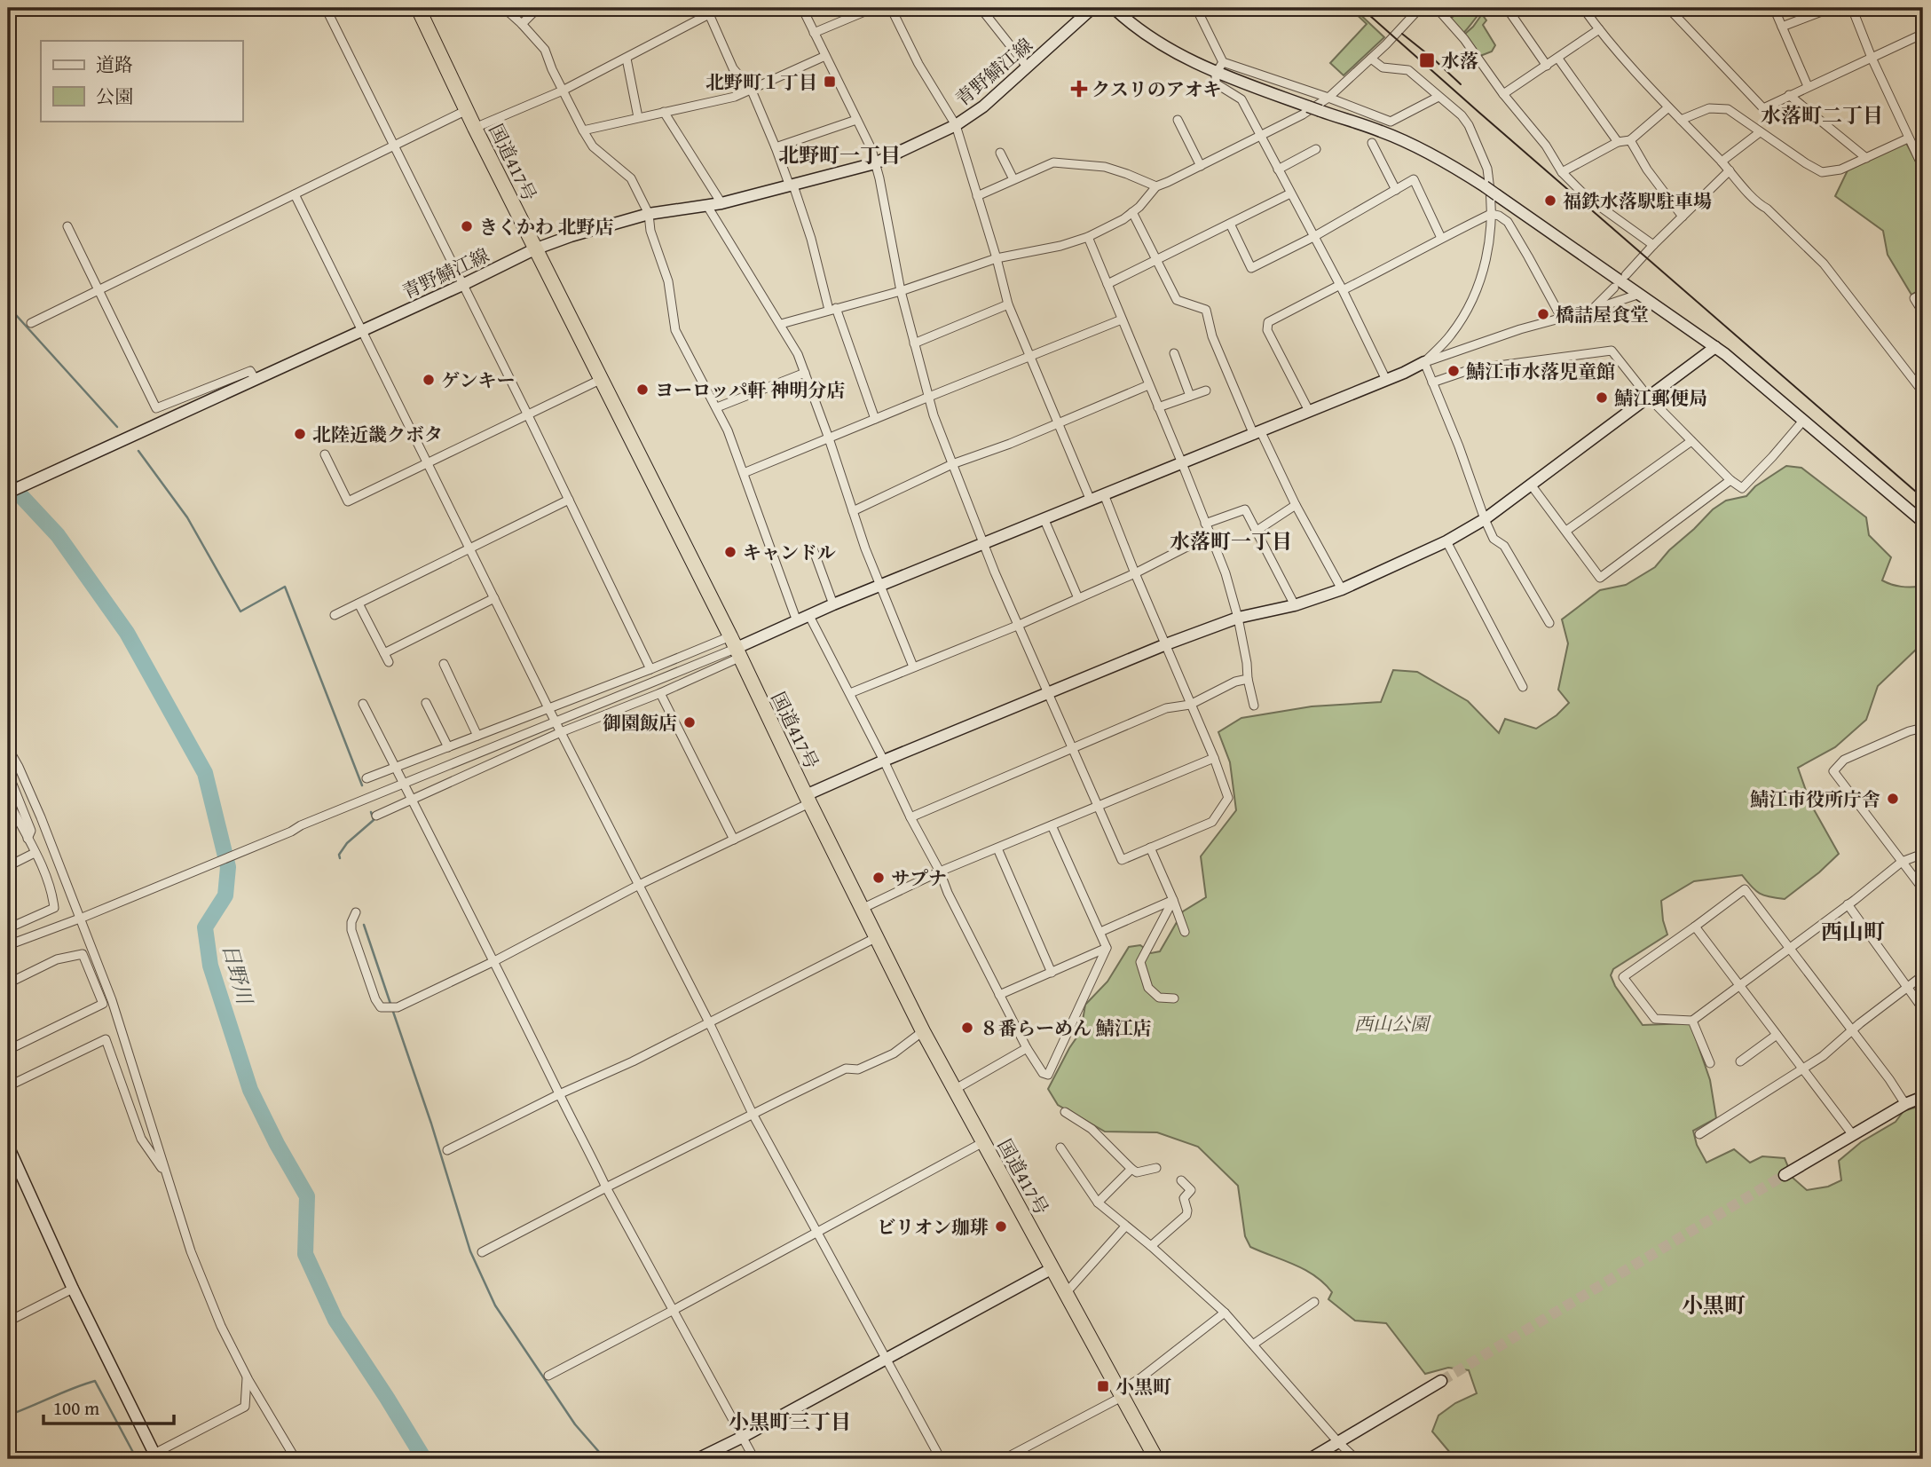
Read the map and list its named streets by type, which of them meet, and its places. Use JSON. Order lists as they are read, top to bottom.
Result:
{
  "streets": {
    "highway": ["国道417号"],
    "street": ["青野鯖江線"]
  },
  "crossings": [
    ["青野鯖江線", "国道417号"]
  ],
  "districts": [
    "水落町二丁目",
    "北野町一丁目",
    "水落町一丁目",
    "西山町",
    "小黒町",
    "小黒町三丁目"
  ],
  "water": ["日野川"],
  "parks": ["西山公園"],
  "places": {
    "transit": ["水落", "北野町１丁目", "小黒町"],
    "health": ["クスリのアオキ"],
    "other": [
      "福鉄水落駅駐車場",
      "きくかわ 北野店",
      "橋詰屋食堂",
      "鯖江市水落児童館",
      "ゲンキー",
      "ヨーロッパ軒 神明分店",
      "鯖江郵便局",
      "北陸近畿クボタ",
      "キャンドル",
      "御園飯店",
      "鯖江市役所庁舎",
      "サプナ",
      "８番らーめん 鯖江店",
      "ビリオン珈琲"
    ]
  },
  "legend": ["道路", "公園"],
  "scale_bar": "100 m"
}
